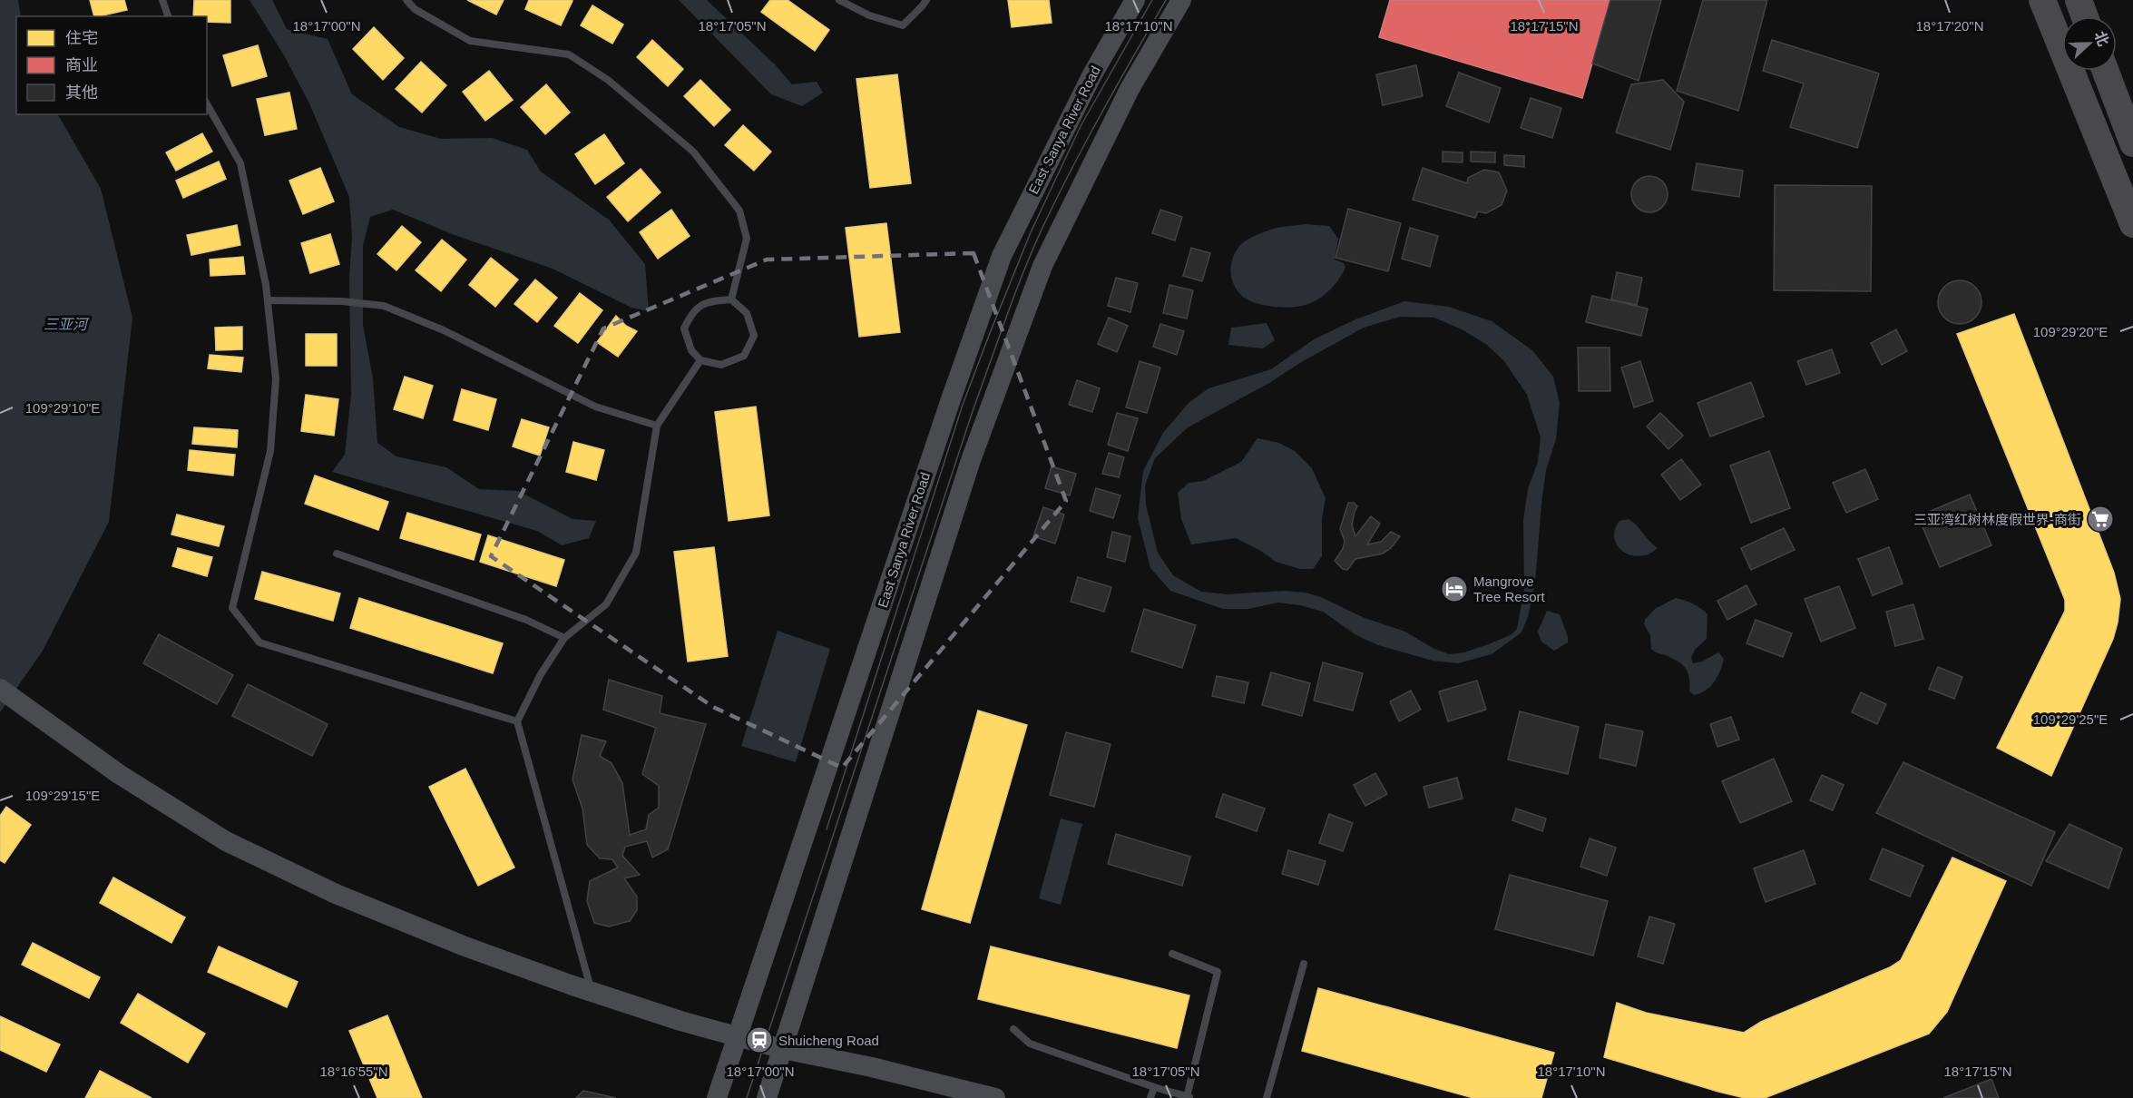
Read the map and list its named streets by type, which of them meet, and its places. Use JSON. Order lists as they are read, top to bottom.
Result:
{
  "streets": {
    "main road": ["East Sanya River Road"]
  },
  "water": ["三亚河"],
  "places": {
    "supermarket": ["三亚湾红树林度假世界-商街"],
    "hotel": ["Mangrove Tree Resort"],
    "station": ["Shuicheng Road"]
  },
  "legend": ["住宅", "商业", "其他"],
  "north": "right",
  "coordinates": [
    "18°17'00\"N",
    "18°17'05\"N",
    "18°17'10\"N",
    "18°17'15\"N",
    "18°17'20\"N",
    "109°29'20\"E",
    "109°29'10\"E",
    "109°29'25\"E",
    "109°29'15\"E",
    "18°16'55\"N"
  ]
}
